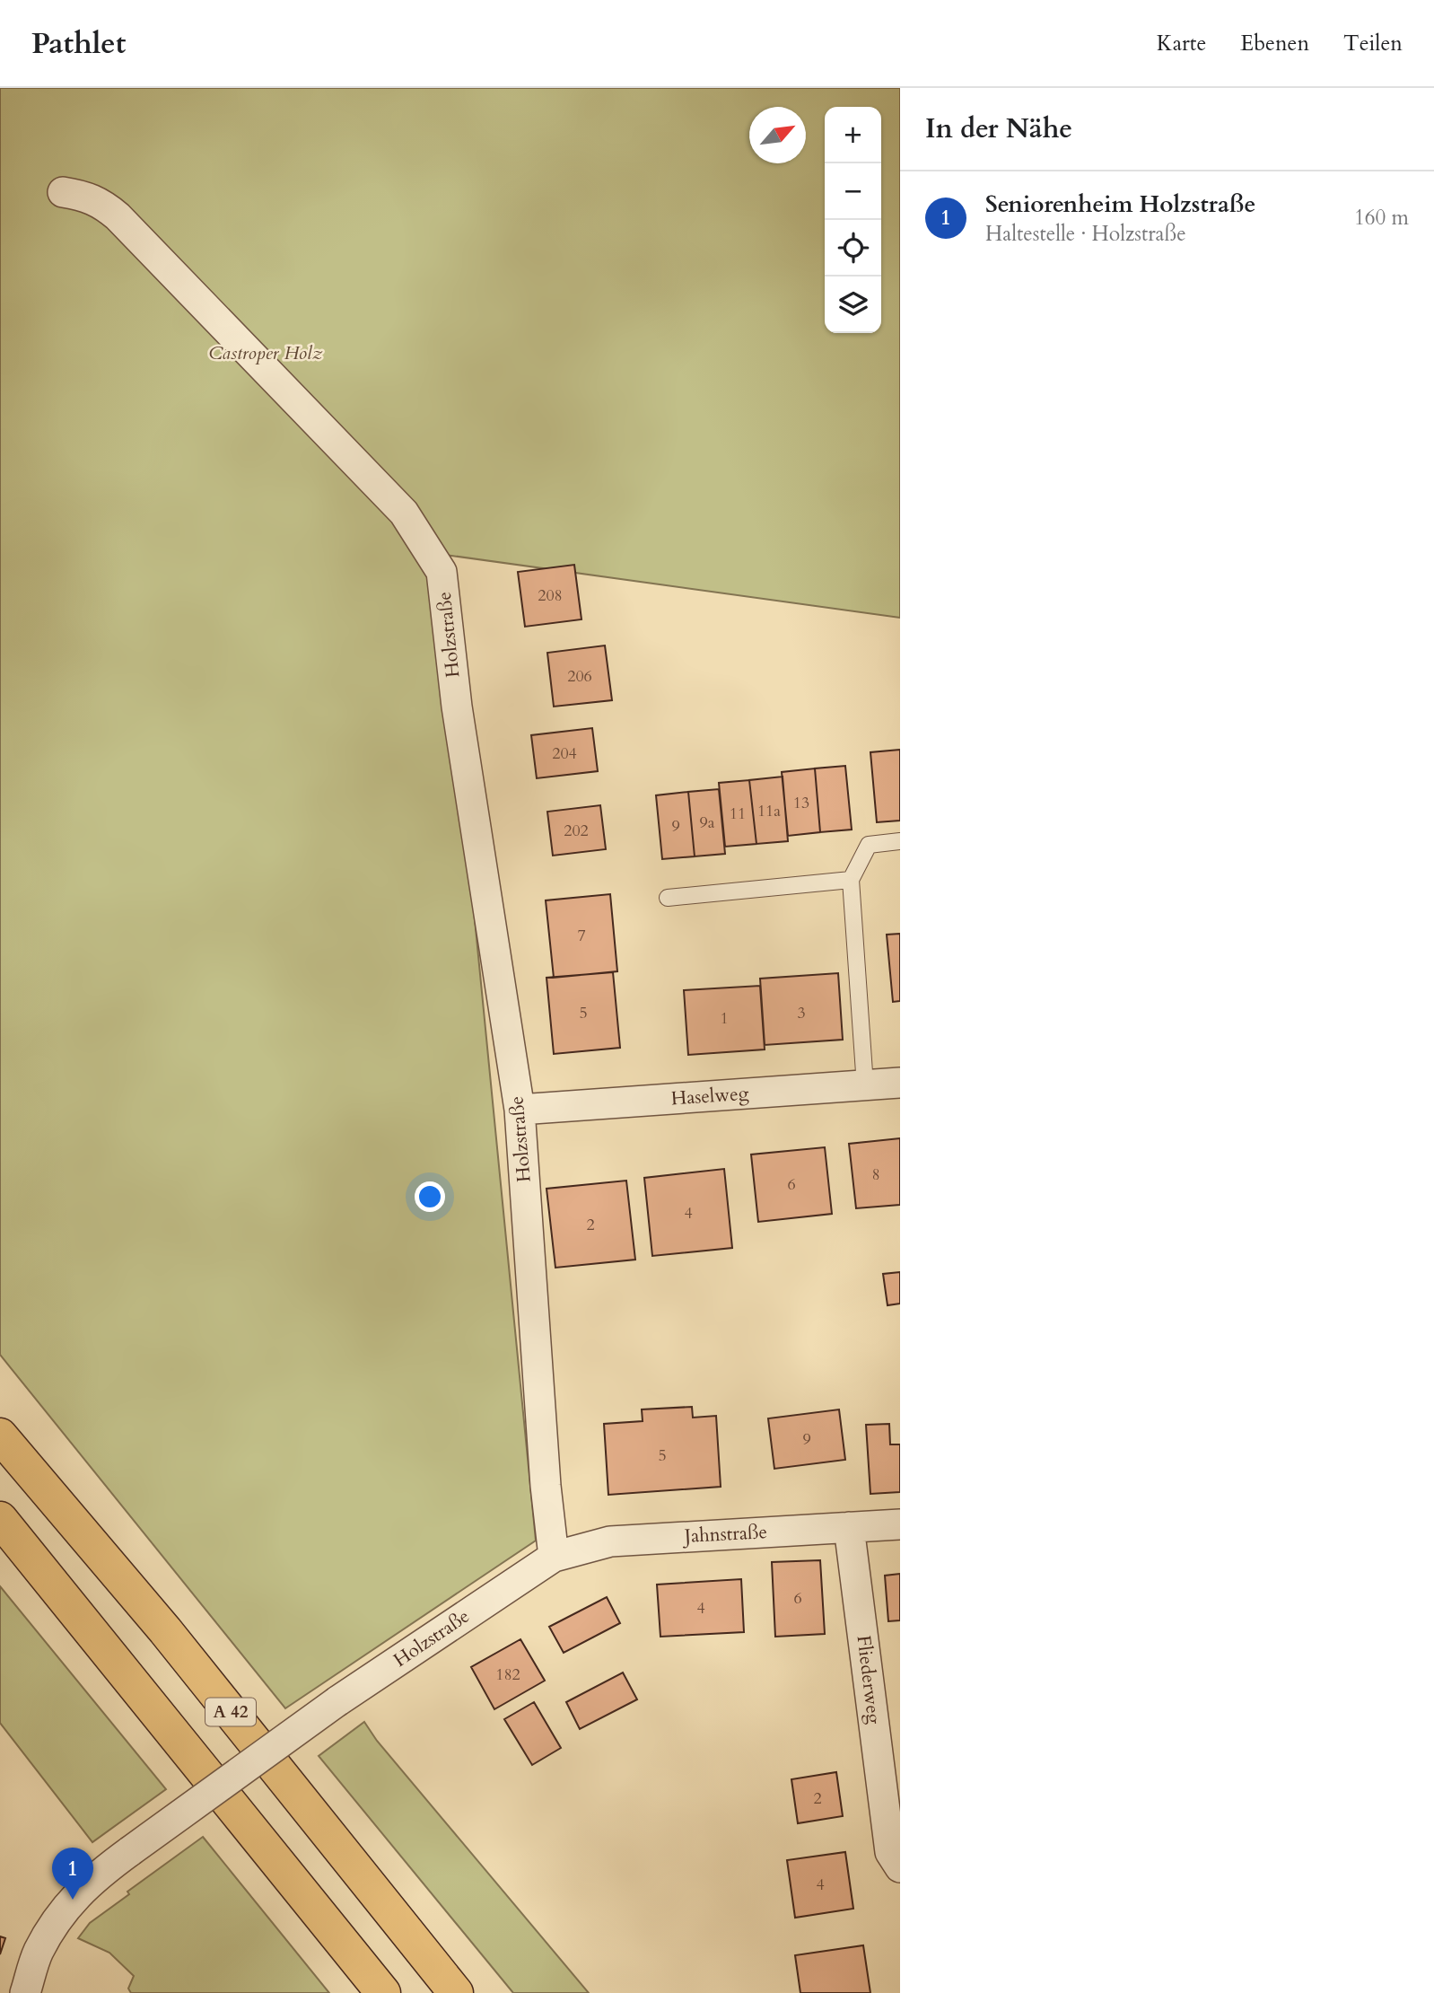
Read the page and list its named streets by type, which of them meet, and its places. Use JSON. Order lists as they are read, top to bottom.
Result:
{
  "streets": {
    "highway": ["A 42"],
    "street": [
      "Holzstraße",
      "Haselweg",
      "Jahnstraße",
      "Fliederweg"
    ]
  },
  "crossings": [
    ["Holzstraße", "Haselweg"],
    ["Holzstraße", "Jahnstraße"],
    ["Jahnstraße", "Fliederweg"]
  ],
  "parks": ["Castroper Holz"],
  "house_numbers": [
    "208",
    "206",
    "204",
    "13",
    "11a",
    "11",
    "9a",
    "9",
    "202",
    "7",
    "5",
    "3",
    "1",
    "8",
    "6",
    "4",
    "2",
    "9",
    "5",
    "6",
    "4",
    "182",
    "2",
    "4"
  ],
  "north": "top right",
  "page": {
    "header": "Pathlet",
    "nav": ["Karte", "Ebenen", "Teilen"],
    "heading": "In der Nähe",
    "map_buttons": ["+", "−"],
    "list": [
      {
        "mark": "1",
        "name": "Seniorenheim Holzstraße",
        "note": "Haltestelle · Holzstraße",
        "value": "160 m"
      }
    ],
    "pins": "1"
  }
}
